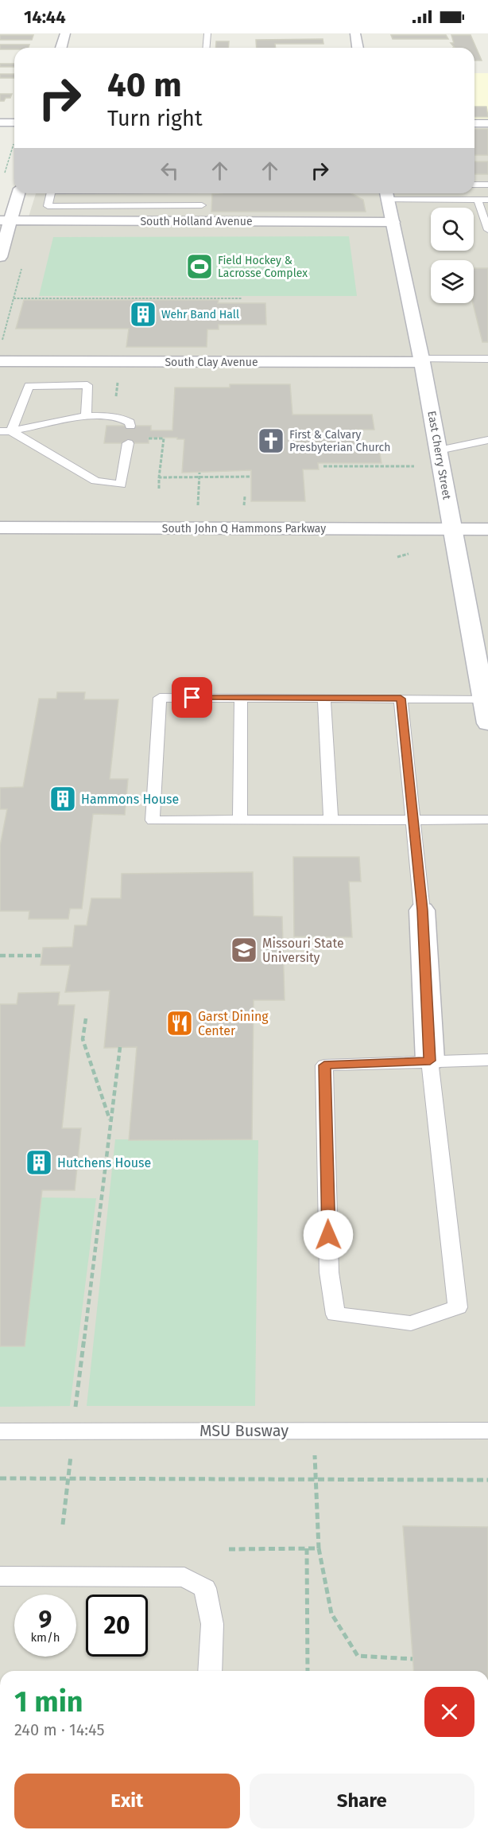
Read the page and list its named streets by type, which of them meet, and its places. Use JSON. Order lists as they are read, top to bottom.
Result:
{
  "streets": {
    "street": [
      "South Holland Avenue",
      "South Clay Avenue",
      "East Cherry Street",
      "South John Q Hammons Parkway"
    ],
    "lane": ["MSU Busway"]
  },
  "crossings": [
    ["South Holland Avenue", "East Cherry Street"],
    ["South Clay Avenue", "East Cherry Street"],
    ["East Cherry Street", "South John Q Hammons Parkway"]
  ],
  "places": {
    "sports": ["Field Hockey & Lacrosse Complex"],
    "building": ["Wehr Band Hall", "Hammons House", "Hutchens House"],
    "church": ["First & Calvary Presbyterian Church"],
    "school or university": ["Missouri State University"],
    "restaurant": ["Garst Dining Center"]
  },
  "page": {
    "status": "14:44",
    "turn": ["40 m", "Turn right"],
    "speed": "9 km/h",
    "limit": "20",
    "heading": ["1 min", "240 m · 14:45"],
    "buttons": ["Exit", "Share"]
  }
}
